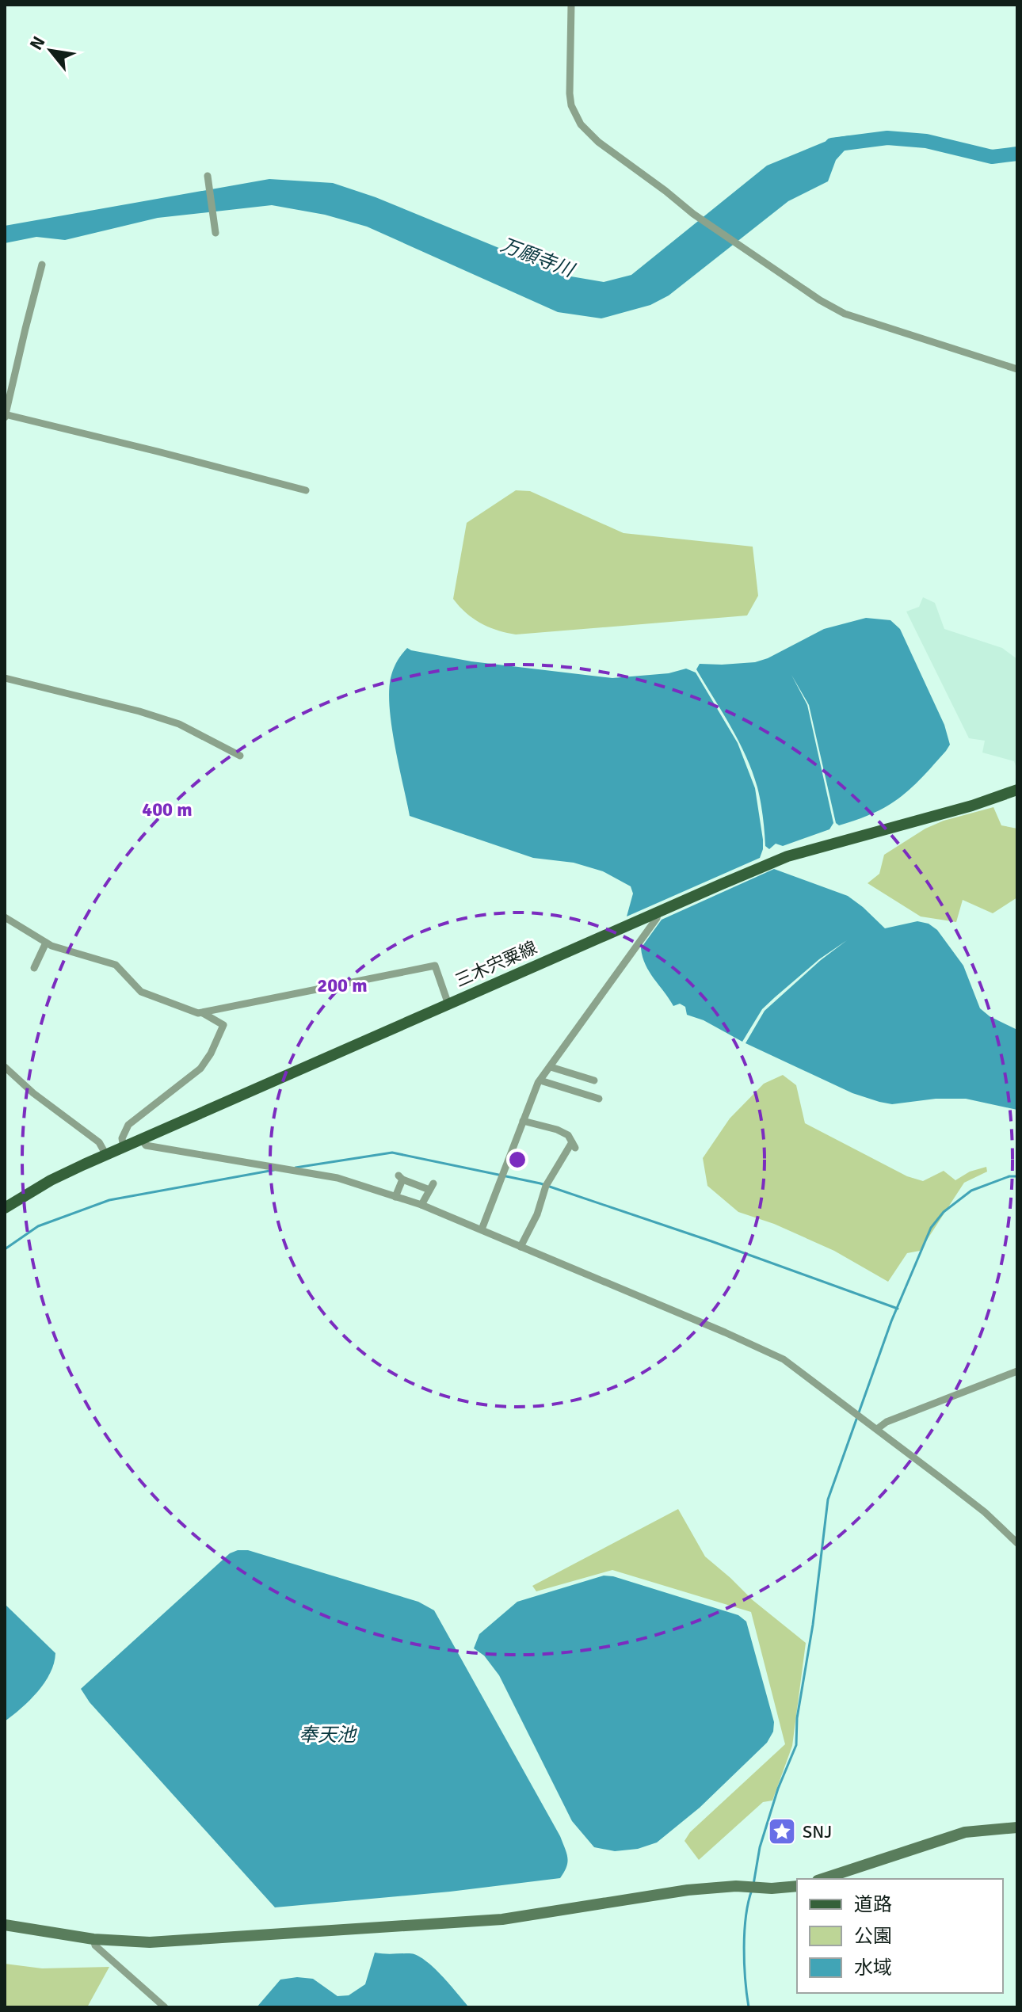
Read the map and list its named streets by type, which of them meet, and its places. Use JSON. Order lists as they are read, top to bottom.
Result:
{
  "streets": {
    "main road": ["三木宍粟線"]
  },
  "water": ["万願寺川", "奉天池"],
  "places": {
    "place": ["SNJ"]
  },
  "legend": ["道路", "公園", "水域"],
  "north": "top left",
  "rings": ["400 m", "200 m"]
}
